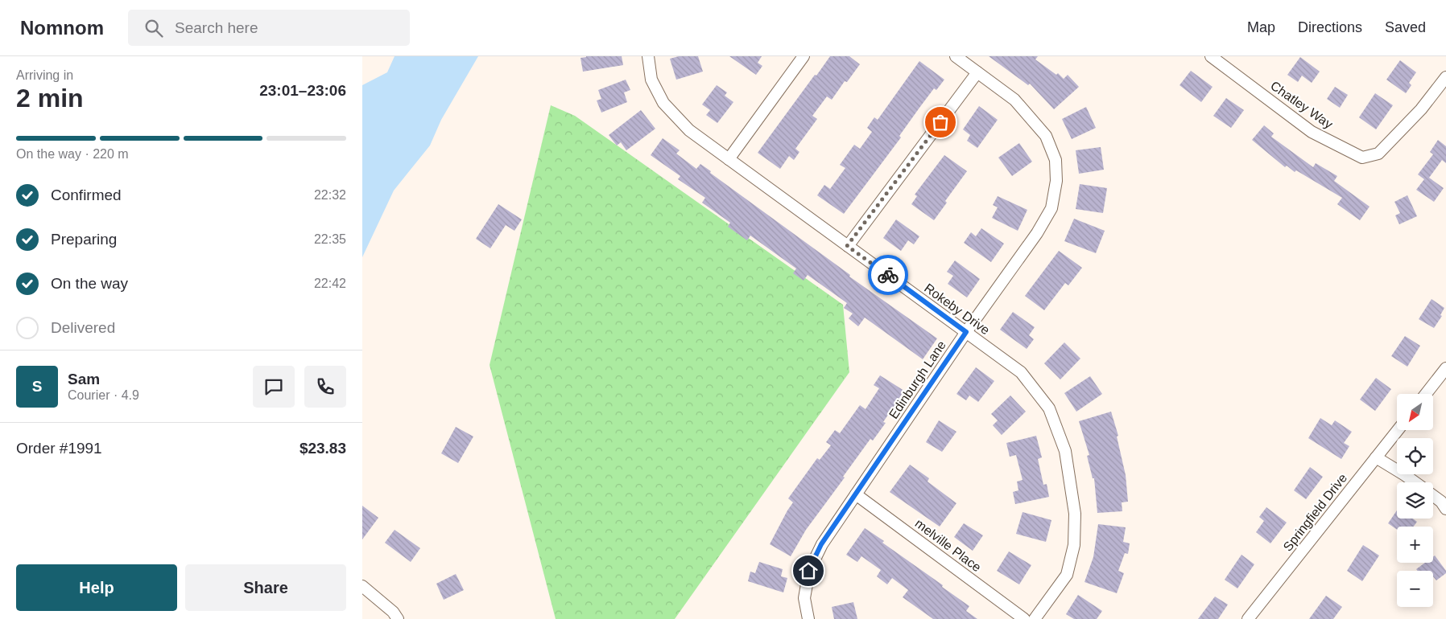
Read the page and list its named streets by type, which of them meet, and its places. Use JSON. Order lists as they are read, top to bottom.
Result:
{
  "streets": {
    "street": [
      "Chatley Way",
      "Rokeby Drive",
      "Edinburgh Lane",
      "Springfield Drive",
      "melville Place"
    ]
  },
  "crossings": [
    ["Rokeby Drive", "Edinburgh Lane"],
    ["Edinburgh Lane", "melville Place"]
  ],
  "north": "bottom left",
  "page": {
    "header": "Nomnom",
    "search": "Search here",
    "nav": ["Map", "Directions", "Saved"],
    "heading": ["2 min", "Arriving in", "23:01–23:06"],
    "panel": [
      "Sam",
      "Courier · 4.9",
      "Order #1991",
      "$23.83"
    ],
    "bar": "On the way · 220 m",
    "list": [
      ["Confirmed", "22:32"],
      ["Preparing", "22:35"],
      ["On the way", "22:42"],
      "Delivered"
    ],
    "round": "S",
    "map_buttons": ["+", "−"],
    "buttons": ["Help", "Share"]
  }
}
